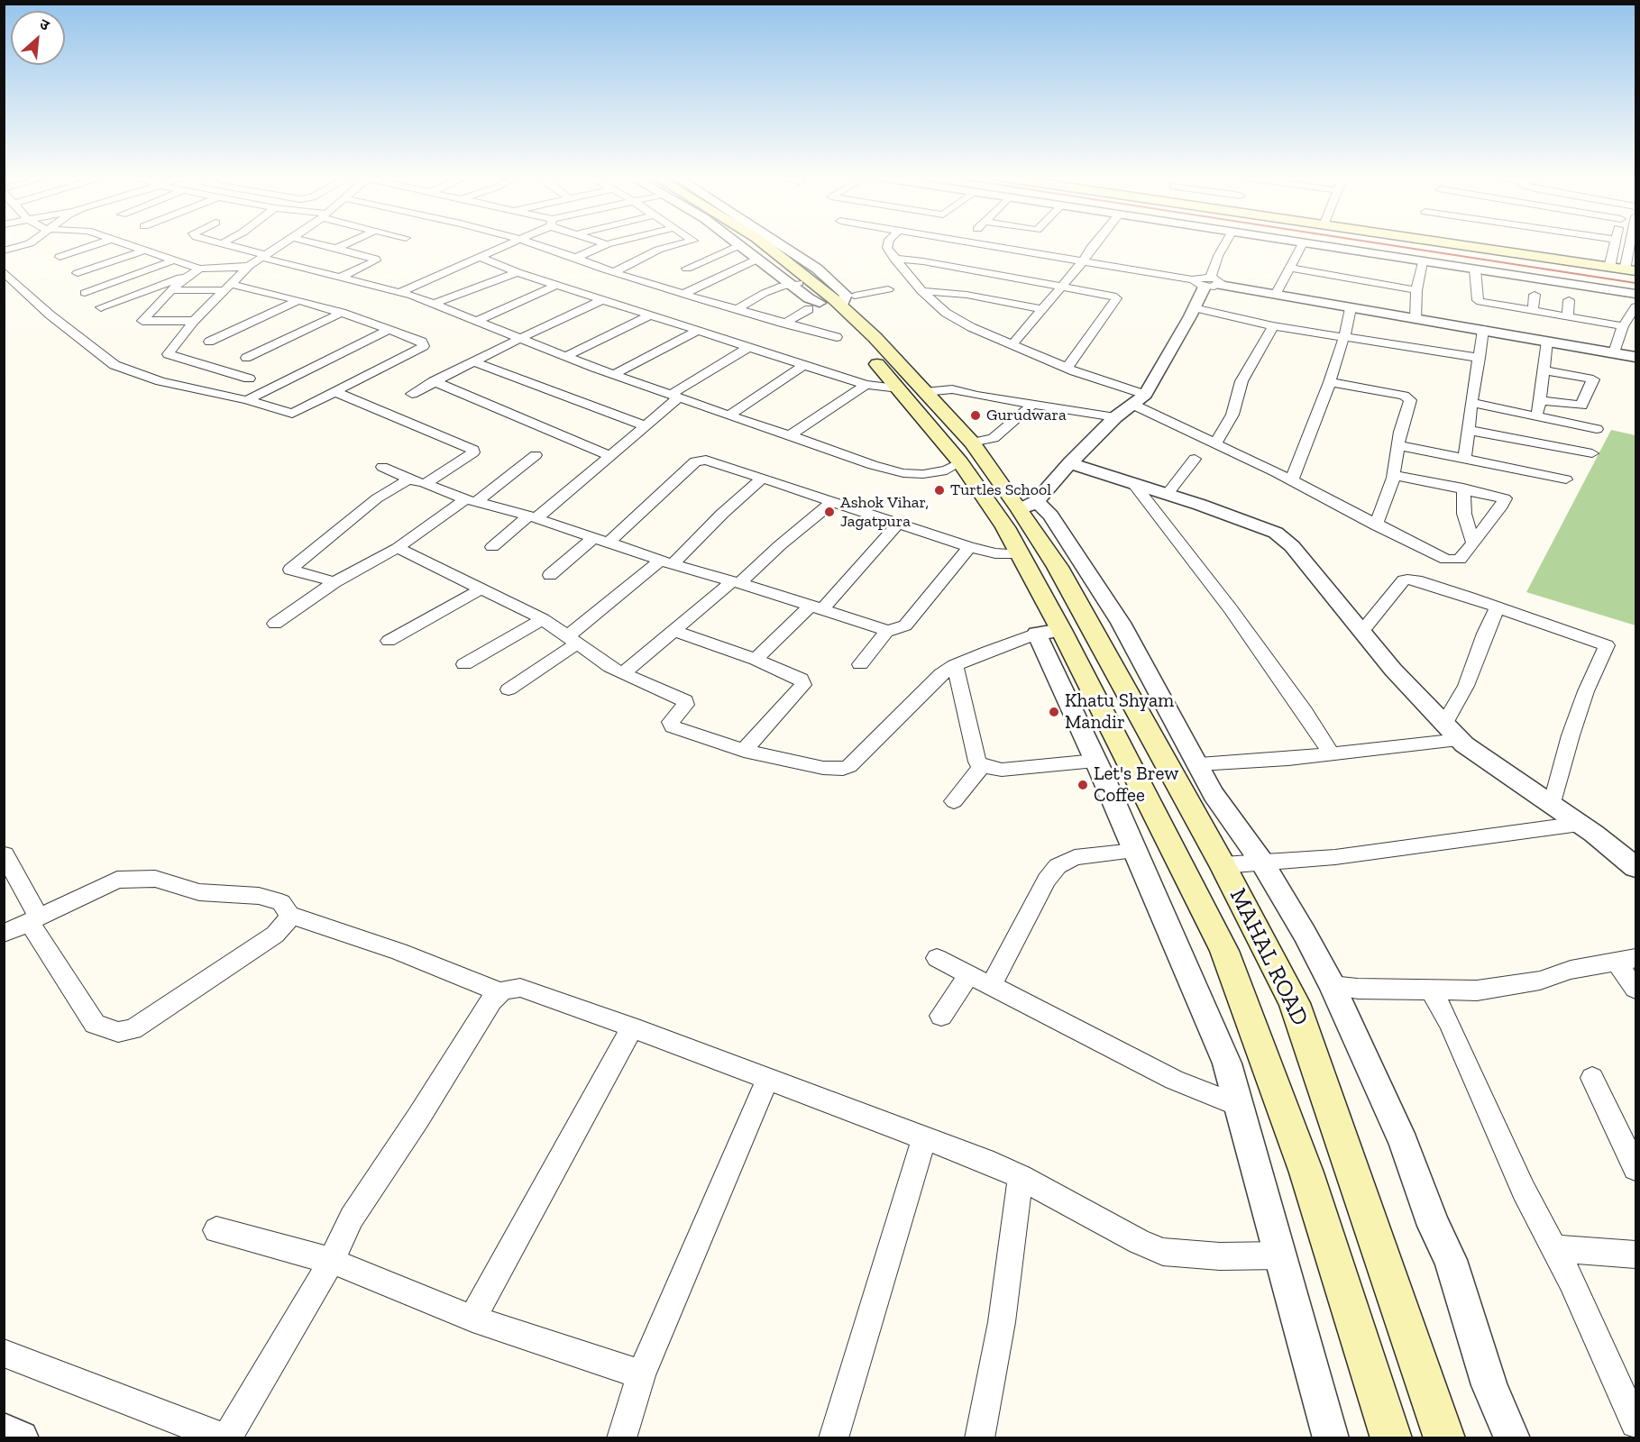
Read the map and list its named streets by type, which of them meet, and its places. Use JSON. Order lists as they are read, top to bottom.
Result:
{
  "streets": {
    "main road": ["MAHAL ROAD"]
  },
  "places": [
    "Gurudwara",
    "Turtles School",
    "Ashok Vihar, Jagatpura",
    "Khatu Shyam Mandir",
    "Let's Brew Coffee"
  ],
  "north": "top right"
}
